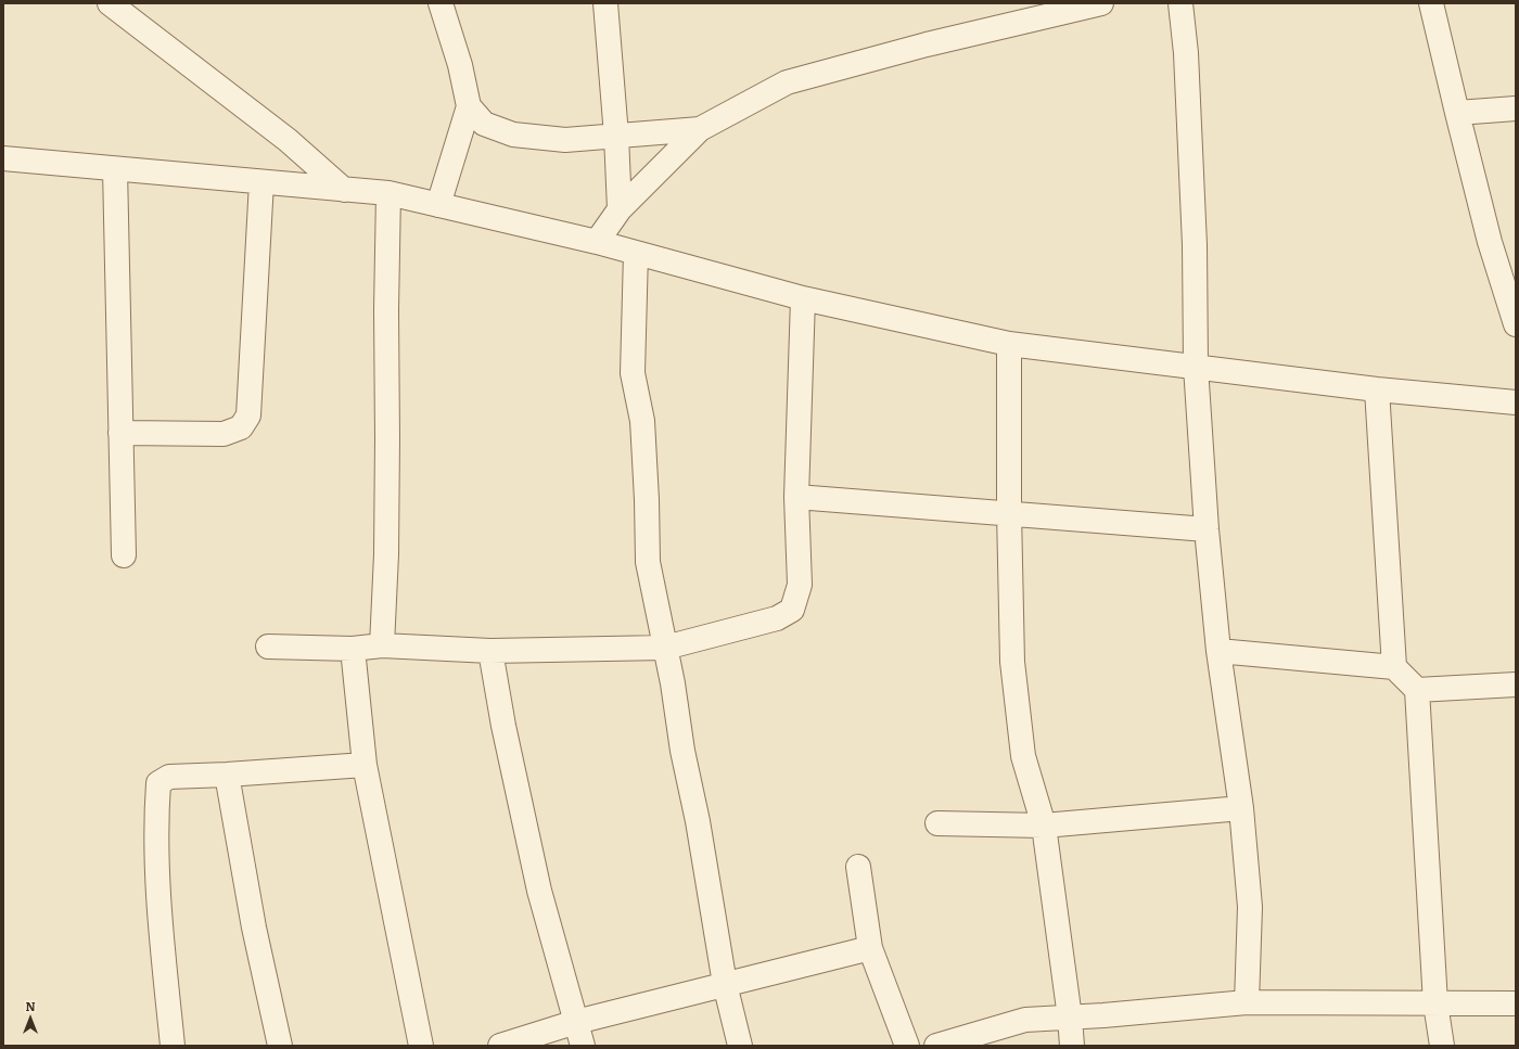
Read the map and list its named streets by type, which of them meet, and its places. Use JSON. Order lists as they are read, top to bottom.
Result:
{
  "north": "top"
}
